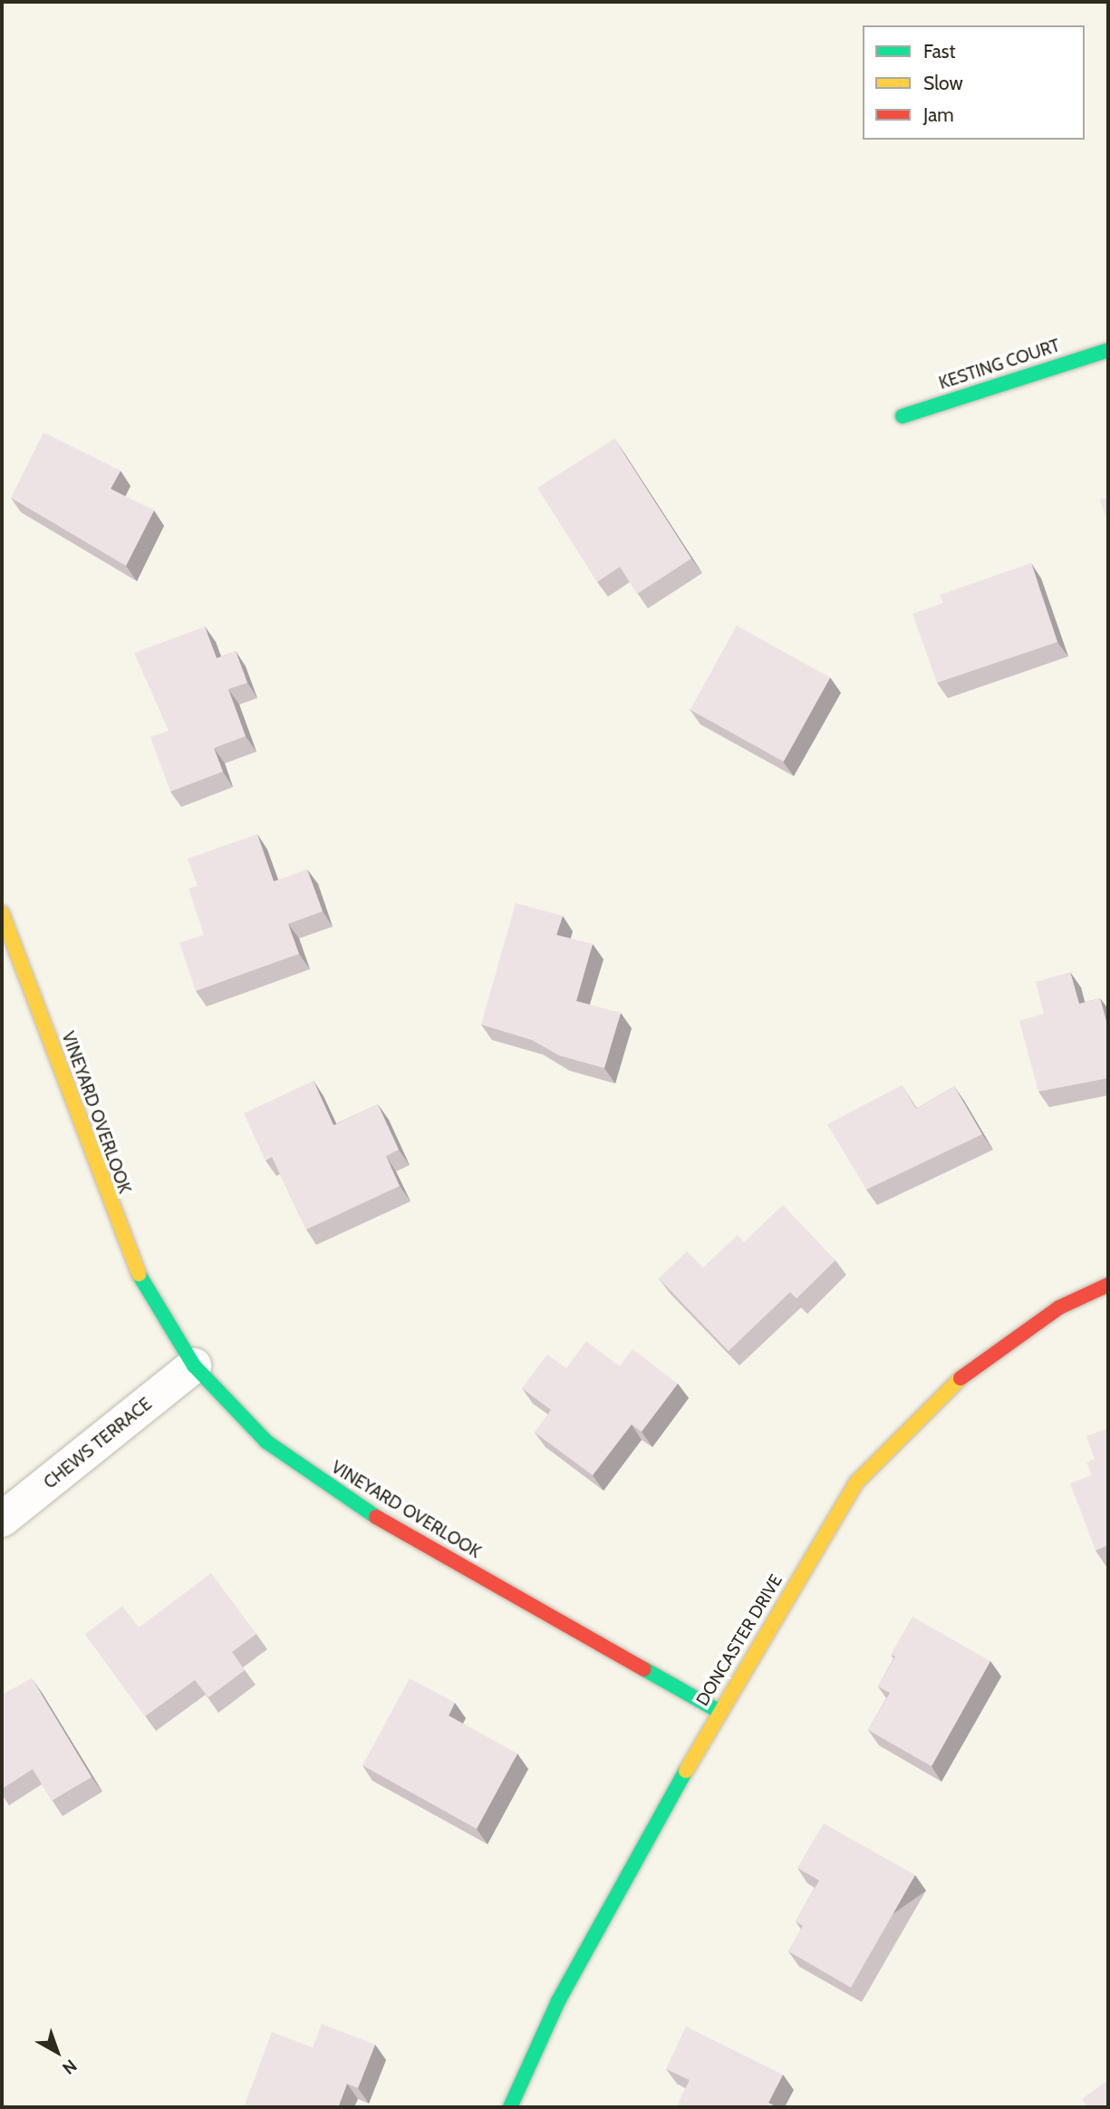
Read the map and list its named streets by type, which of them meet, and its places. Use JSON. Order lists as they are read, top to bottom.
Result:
{
  "streets": {
    "street": [
      "KESTING COURT",
      "VINEYARD OVERLOOK",
      "CHEWS TERRACE",
      "DONCASTER DRIVE"
    ]
  },
  "crossings": [
    ["VINEYARD OVERLOOK", "CHEWS TERRACE"],
    ["VINEYARD OVERLOOK", "DONCASTER DRIVE"]
  ],
  "legend": ["Fast", "Slow", "Jam"],
  "north": "bottom right"
}
